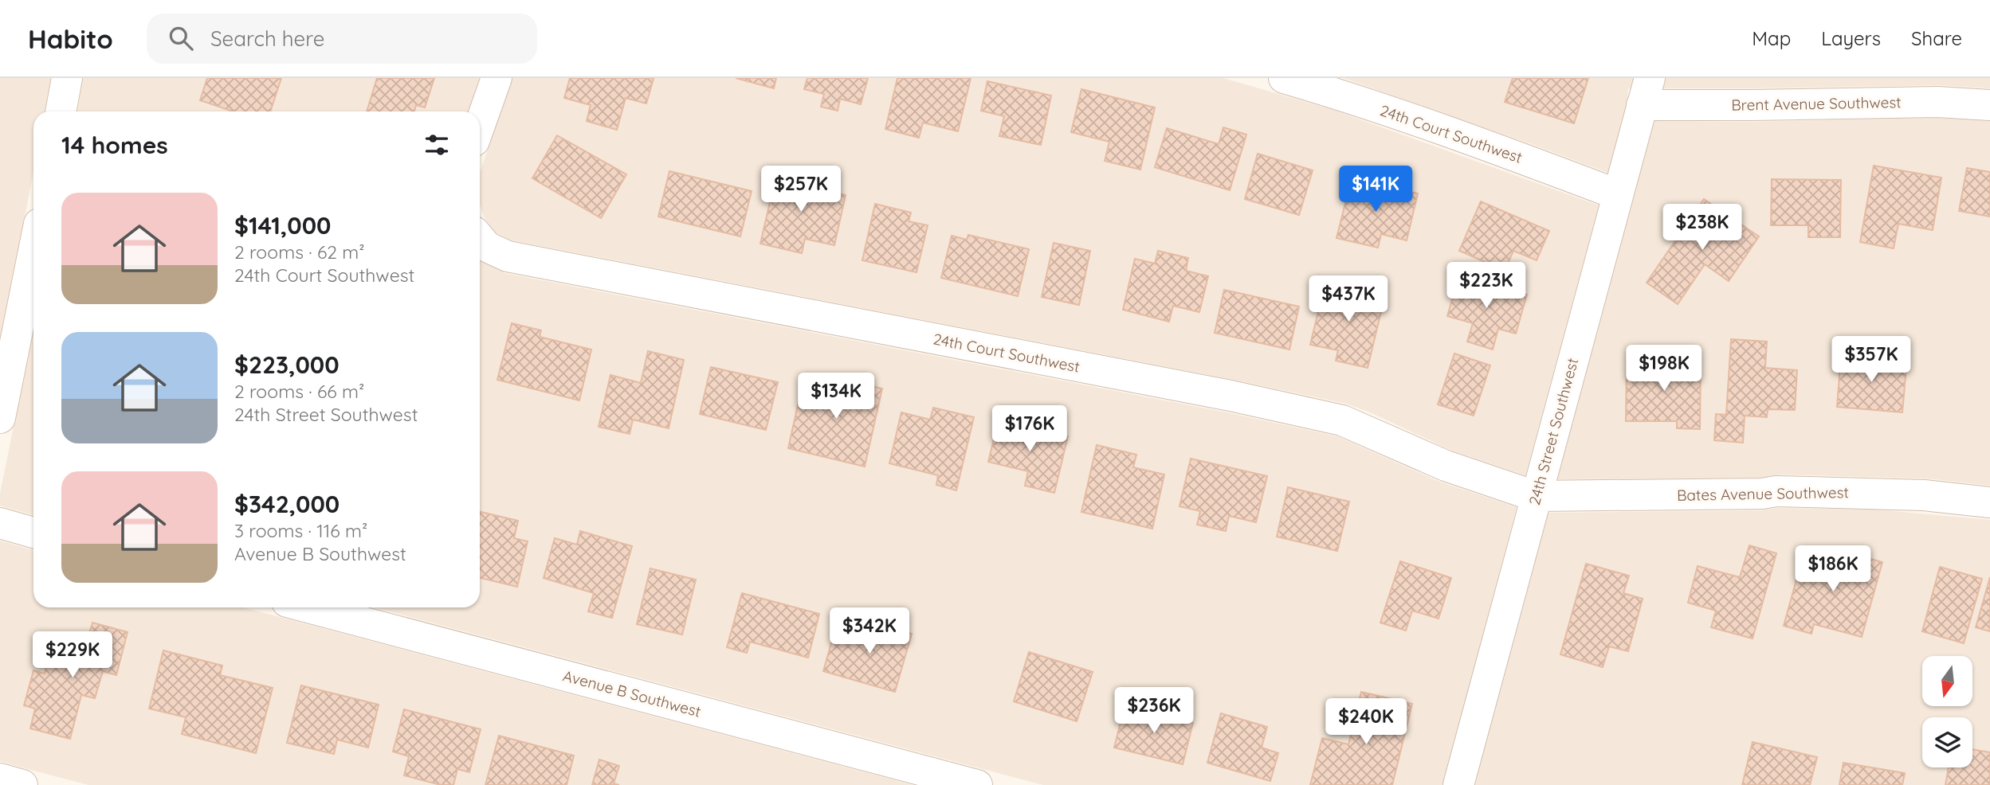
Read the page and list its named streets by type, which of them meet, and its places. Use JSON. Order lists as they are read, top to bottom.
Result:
{
  "streets": {
    "street": [
      "Brent Avenue Southwest",
      "24th Court Southwest",
      "24th Street Southwest",
      "Bates Avenue Southwest",
      "Avenue B Southwest"
    ]
  },
  "crossings": [
    ["Brent Avenue Southwest", "24th Street Southwest"],
    ["24th Court Southwest", "24th Street Southwest"],
    ["24th Court Southwest", "Bates Avenue Southwest"],
    ["24th Street Southwest", "Bates Avenue Southwest"]
  ],
  "north": "bottom",
  "page": {
    "header": "Habito",
    "search": "Search here",
    "nav": ["Map", "Layers", "Share"],
    "heading": "14 homes",
    "price": [
      "$257K",
      "$141K",
      "$238K",
      "$223K",
      "$437K",
      "$357K",
      "$198K",
      "$134K",
      "$176K",
      "$186K",
      "$342K",
      "$229K",
      "$236K",
      "$240K"
    ],
    "list": [
      {
        "name": "$141,000",
        "note": "2 rooms · 62 m² · 24th Court Southwest"
      },
      {
        "name": "$223,000",
        "note": "2 rooms · 66 m² · 24th Street Southwest"
      },
      {
        "name": "$342,000",
        "note": "3 rooms · 116 m² · Avenue B Southwest"
      }
    ]
  }
}
